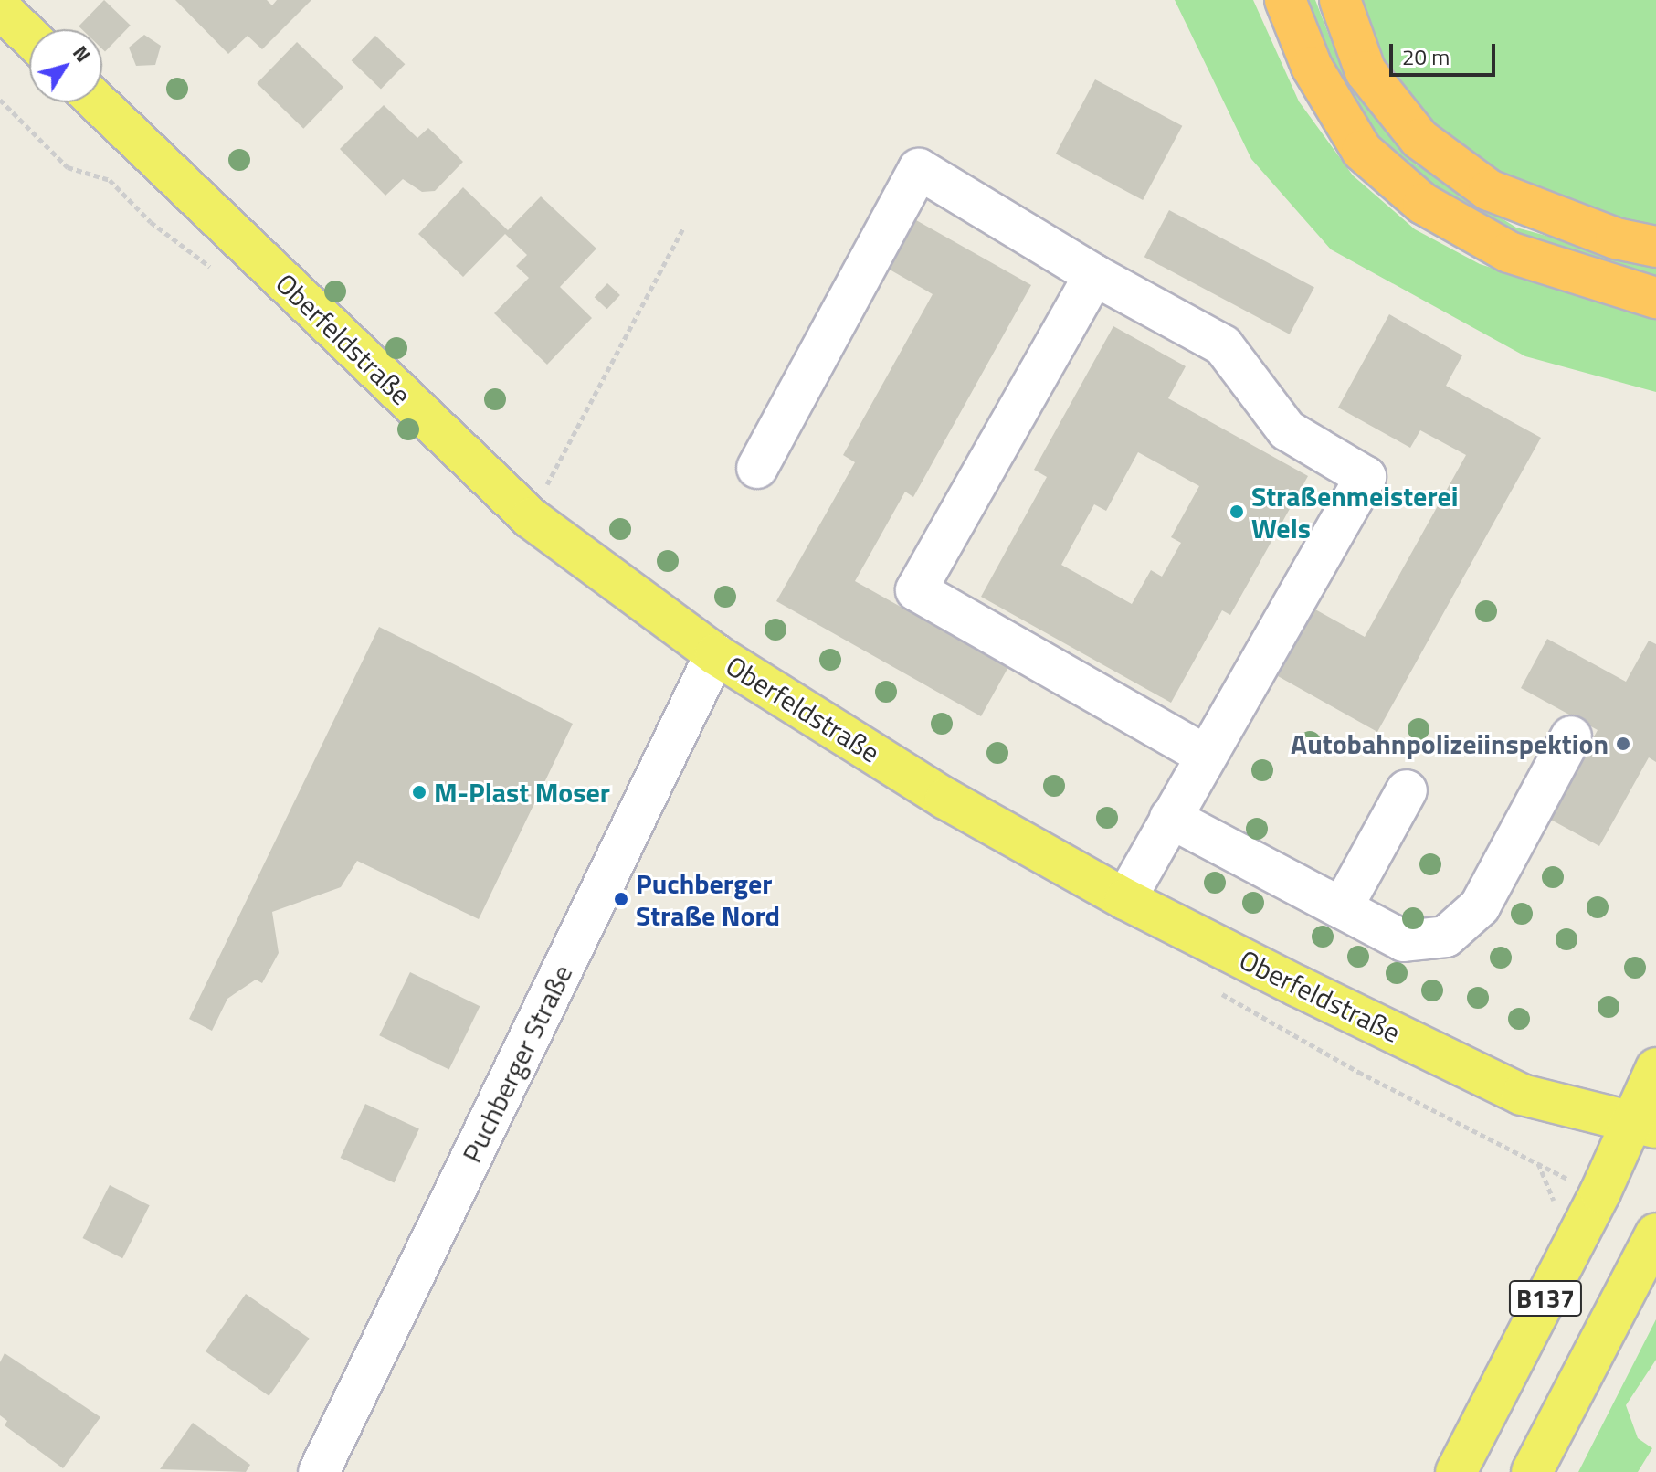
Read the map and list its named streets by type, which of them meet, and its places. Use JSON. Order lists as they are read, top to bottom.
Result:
{
  "streets": {
    "main road": ["Oberfeldstraße", "B137"],
    "street": ["Puchberger Straße"]
  },
  "crossings": [
    ["Oberfeldstraße", "Puchberger Straße"],
    ["Oberfeldstraße", "B137"]
  ],
  "places": [
    "Straßenmeisterei Wels",
    "Autobahnpolizeiinspektion",
    "M-Plast Moser",
    "Puchberger Straße Nord"
  ],
  "scale_bar": "20 m",
  "north": "top right"
}
